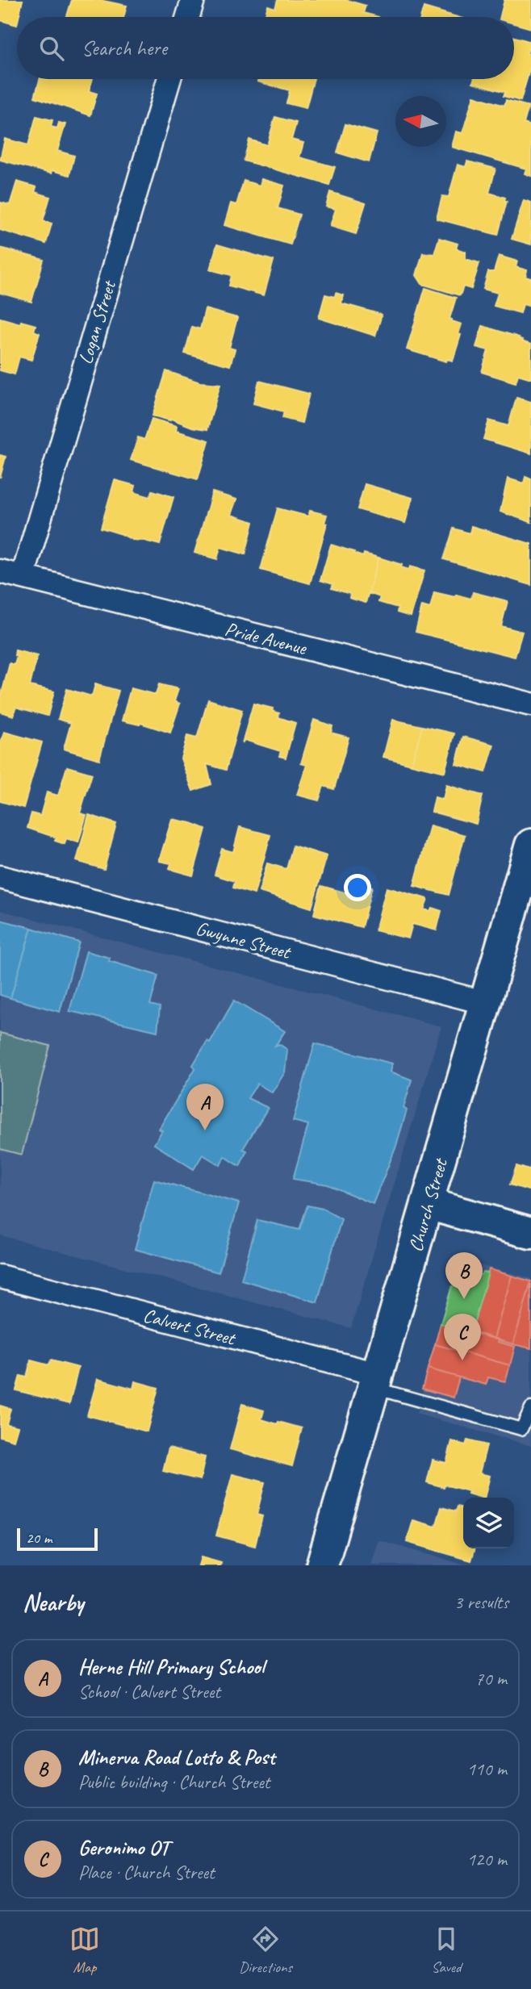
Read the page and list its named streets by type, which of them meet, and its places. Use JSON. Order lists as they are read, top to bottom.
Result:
{
  "streets": {
    "street": [
      "Logan Street",
      "Pride Avenue",
      "Gwynne Street",
      "Church Street",
      "Calvert Street"
    ]
  },
  "crossings": [
    ["Logan Street", "Pride Avenue"],
    ["Gwynne Street", "Church Street"],
    ["Church Street", "Calvert Street"]
  ],
  "scale_bar": "20 m",
  "north": "left",
  "page": {
    "search": "Search here",
    "pins": ["A", "B", "C"],
    "scale": "20 m",
    "heading": ["Nearby", "3 results"],
    "list": [
      {
        "mark": "A",
        "name": "Herne Hill Primary School",
        "note": "School · Calvert Street",
        "value": "70 m"
      },
      {
        "mark": "B",
        "name": "Minerva Road Lotto & Post",
        "note": "Public building · Church Street",
        "value": "110 m"
      },
      {
        "mark": "C",
        "name": "Geronimo OT",
        "note": "Place · Church Street",
        "value": "120 m"
      }
    ],
    "nav": ["Map", "Directions", "Saved"]
  }
}
